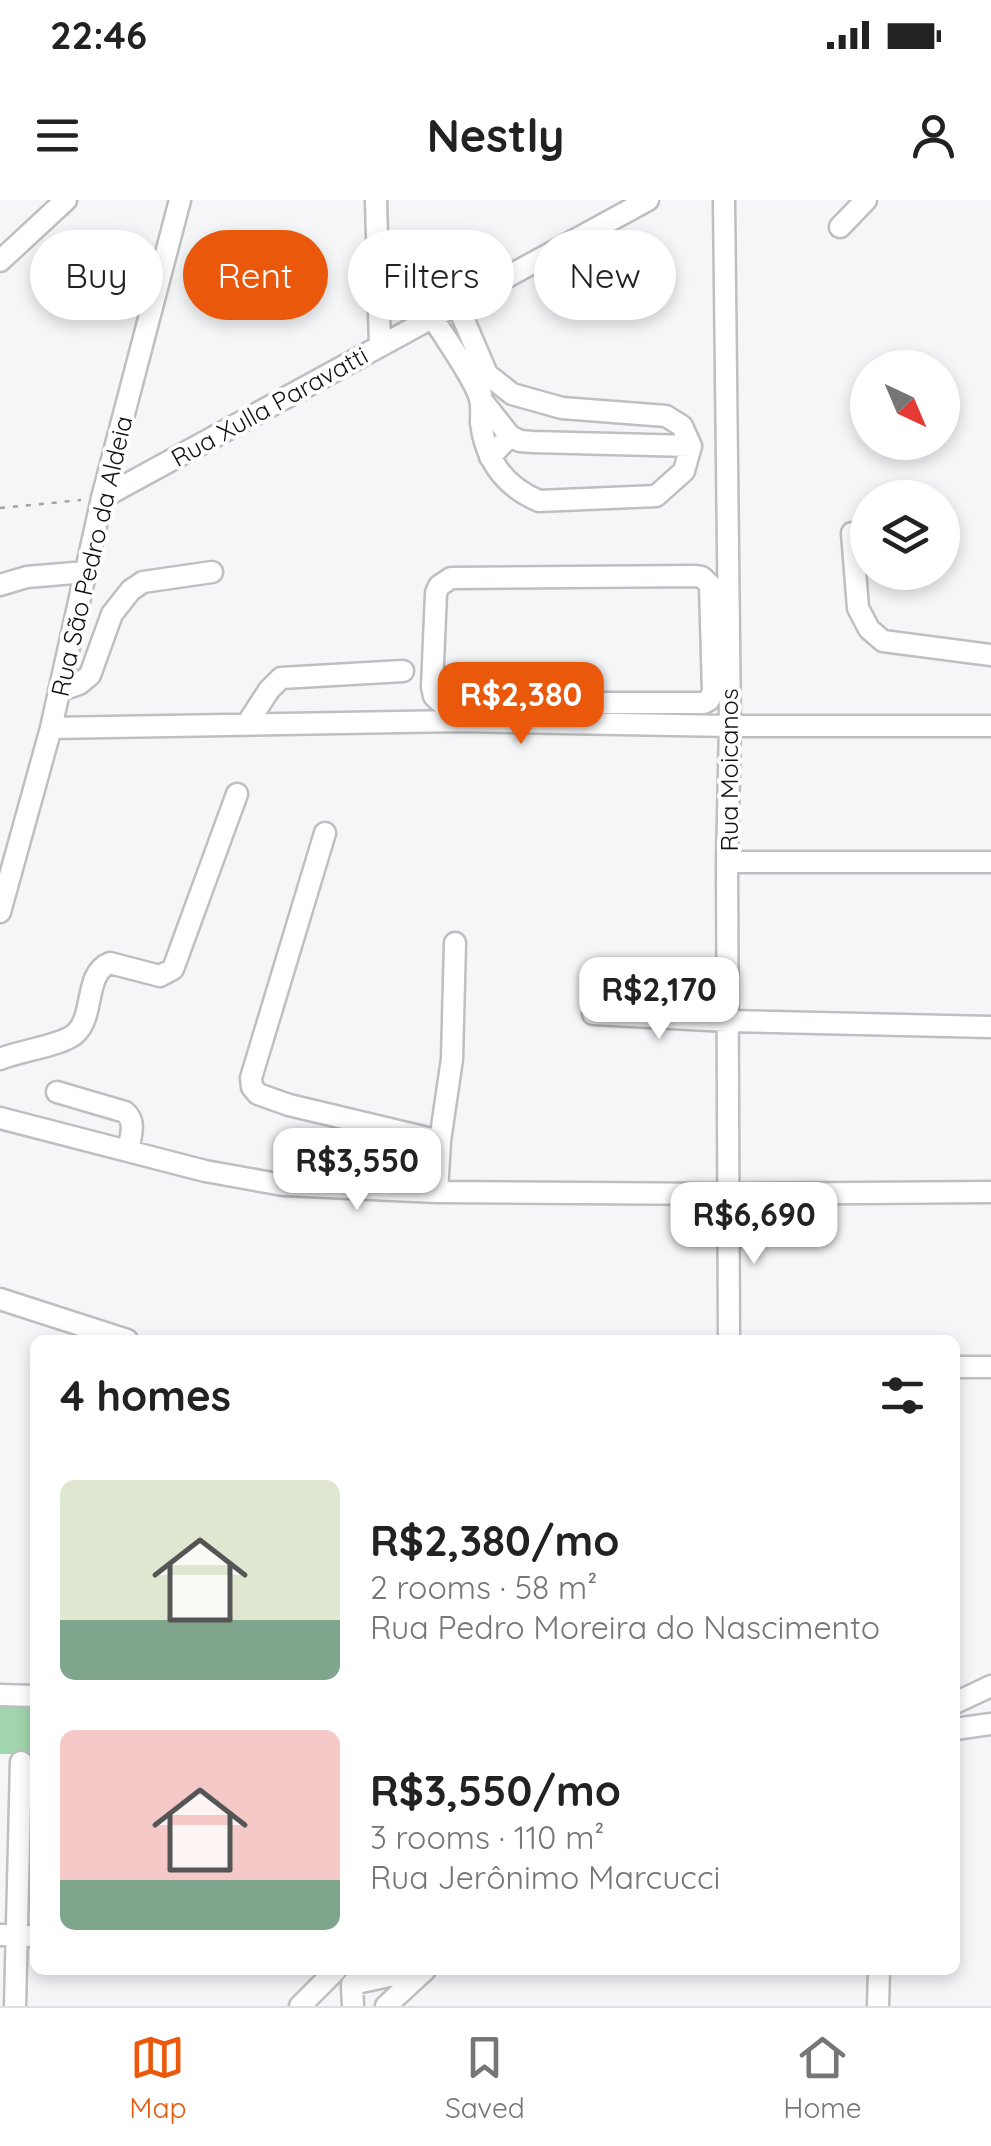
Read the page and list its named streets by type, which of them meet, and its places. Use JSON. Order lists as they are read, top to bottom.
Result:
{
  "streets": {
    "street": ["Rua Xulla Paravatti", "Rua São Pedro da Aldeia", "Rua Moicanos"]
  },
  "crossings": [
    ["Rua Xulla Paravatti", "Rua São Pedro da Aldeia"]
  ],
  "north": "bottom right",
  "page": {
    "status": "22:46",
    "header": "Nestly",
    "chip": [
      "Buy",
      "Rent",
      "Filters",
      "New"
    ],
    "price": [
      "R$2,380",
      "R$2,170",
      "R$3,550",
      "R$6,690"
    ],
    "heading": "4 homes",
    "list": [
      {
        "name": "R$2,380/mo",
        "note": "2 rooms · 58 m² · Rua Pedro Moreira do Nascimento"
      },
      {
        "name": "R$3,550/mo",
        "note": "3 rooms · 110 m² · Rua Jerônimo Marcucci"
      }
    ],
    "tabs": ["Map", "Saved", "Home"]
  }
}
